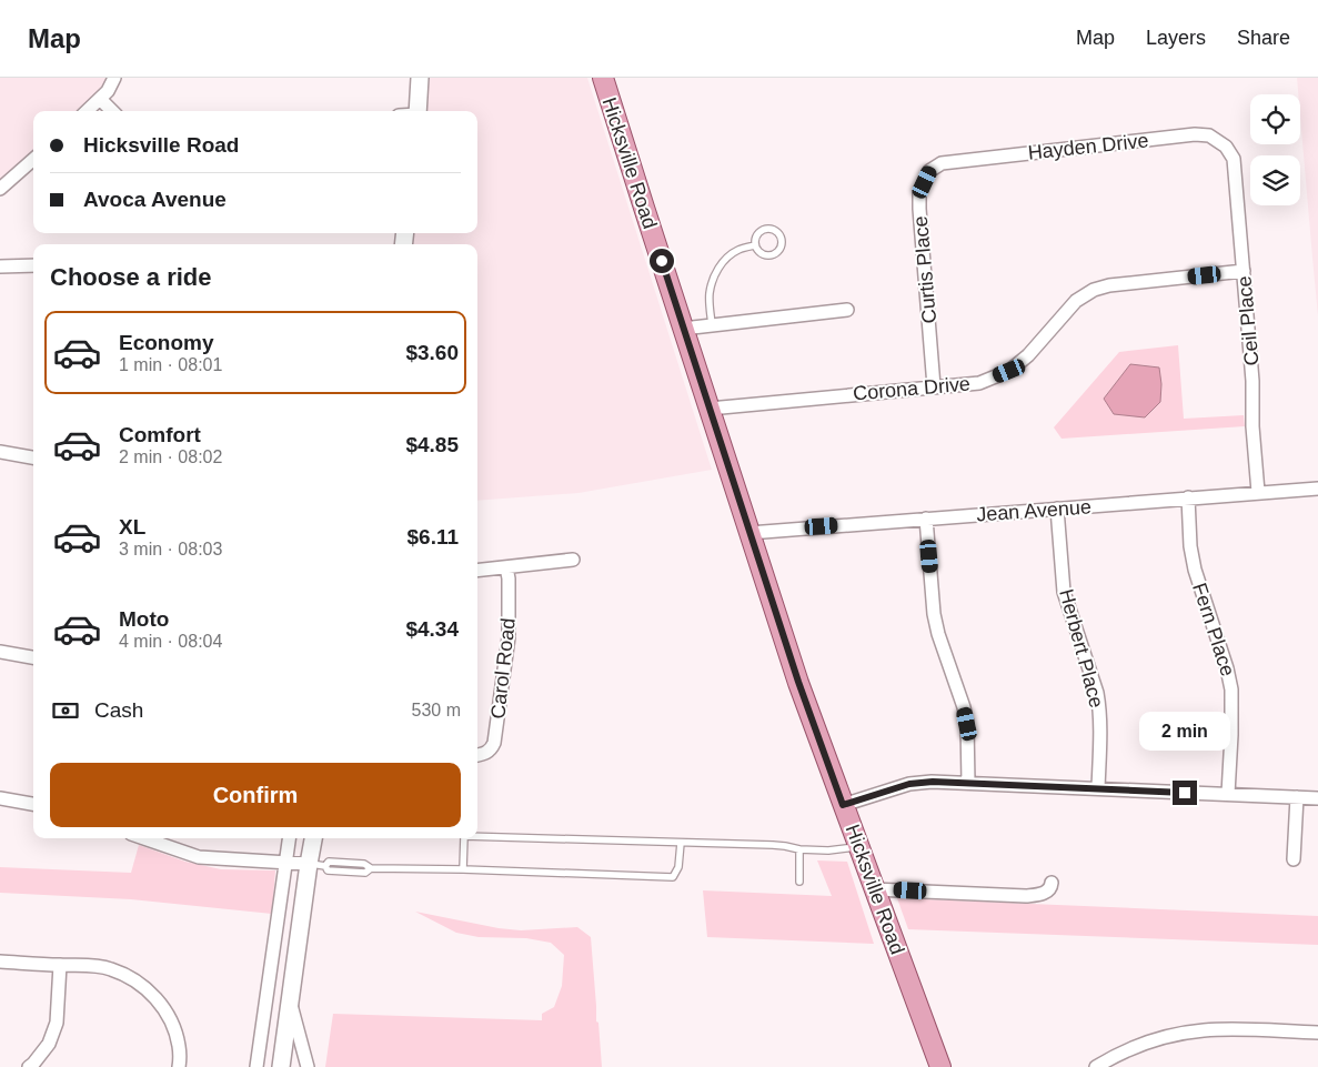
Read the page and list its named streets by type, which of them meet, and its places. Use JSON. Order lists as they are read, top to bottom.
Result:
{
  "streets": {
    "main road": ["Hicksville Road"],
    "street": [
      "Hayden Drive",
      "Curtis Place",
      "Ceil Place",
      "Corona Drive",
      "Jean Avenue",
      "Fern Place",
      "Herbert Place",
      "Carol Road"
    ]
  },
  "crossings": [
    ["Hayden Drive", "Curtis Place"],
    ["Hayden Drive", "Ceil Place"],
    ["Hicksville Road", "Corona Drive"],
    ["Hicksville Road", "Jean Avenue"],
    ["Curtis Place", "Corona Drive"],
    ["Ceil Place", "Corona Drive"],
    ["Ceil Place", "Jean Avenue"],
    ["Jean Avenue", "Fern Place"],
    ["Jean Avenue", "Herbert Place"]
  ],
  "page": {
    "header": "Map",
    "nav": ["Map", "Layers", "Share"],
    "banner": ["Hicksville Road", "Avoca Avenue"],
    "heading": "Choose a ride",
    "list": [
      {
        "name": "Economy",
        "note": "1 min · 08:01",
        "value": "$3.60"
      },
      {
        "name": "Comfort",
        "note": "2 min · 08:02",
        "value": "$4.85"
      },
      {
        "name": "XL",
        "note": "3 min · 08:03",
        "value": "$6.11"
      },
      {
        "name": "Moto",
        "note": "4 min · 08:04",
        "value": "$4.34"
      }
    ],
    "pay": ["Cash", "530 m"],
    "bubble": "2 min",
    "buttons": "Confirm"
  }
}
